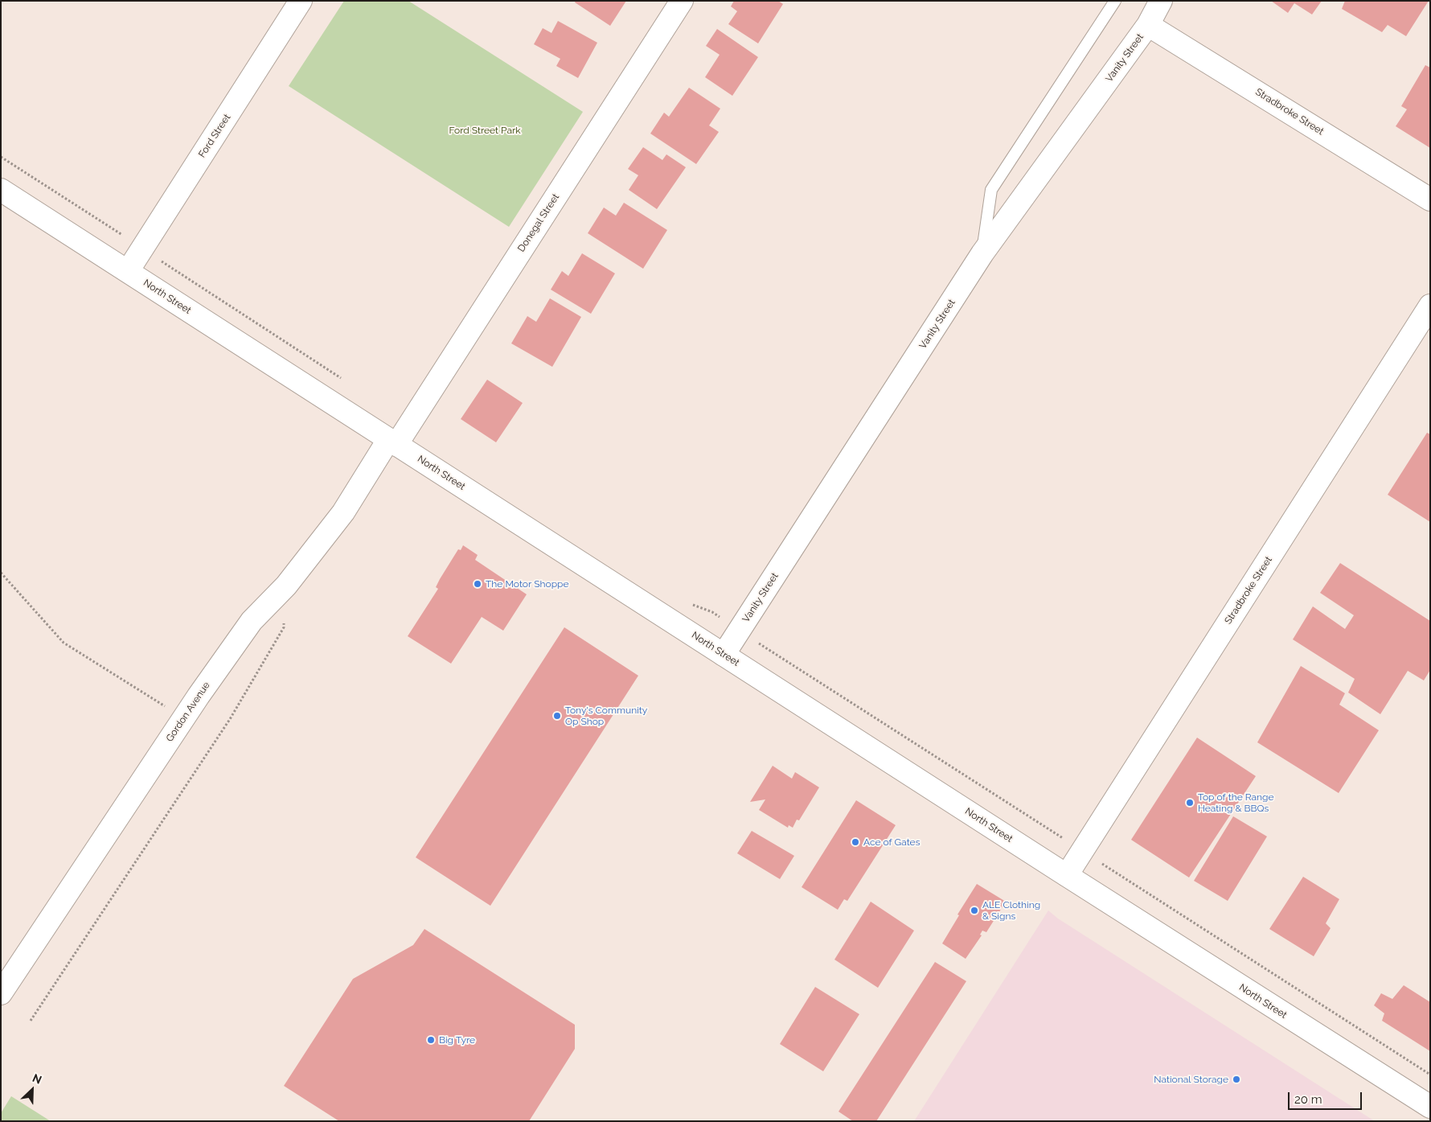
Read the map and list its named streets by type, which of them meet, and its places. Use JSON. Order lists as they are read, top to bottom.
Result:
{
  "streets": {
    "street": [
      "Vanity Street",
      "Stradbroke Street",
      "Ford Street",
      "Donegal Street",
      "North Street",
      "Gordon Avenue"
    ]
  },
  "crossings": [
    ["Vanity Street", "Stradbroke Street"],
    ["Vanity Street", "North Street"],
    ["Stradbroke Street", "North Street"],
    ["Ford Street", "North Street"],
    ["Donegal Street", "North Street"],
    ["Donegal Street", "Gordon Avenue"],
    ["North Street", "Gordon Avenue"]
  ],
  "parks": ["Ford Street Park"],
  "places": [
    "The Motor Shoppe",
    "Tony's Community Op Shop",
    "Top of the Range Heating & BBQs",
    "Ace of Gates",
    "ALE Clothing & Signs",
    "Big Tyre",
    "National Storage"
  ],
  "scale_bar": "20 m",
  "north": "top right"
}
